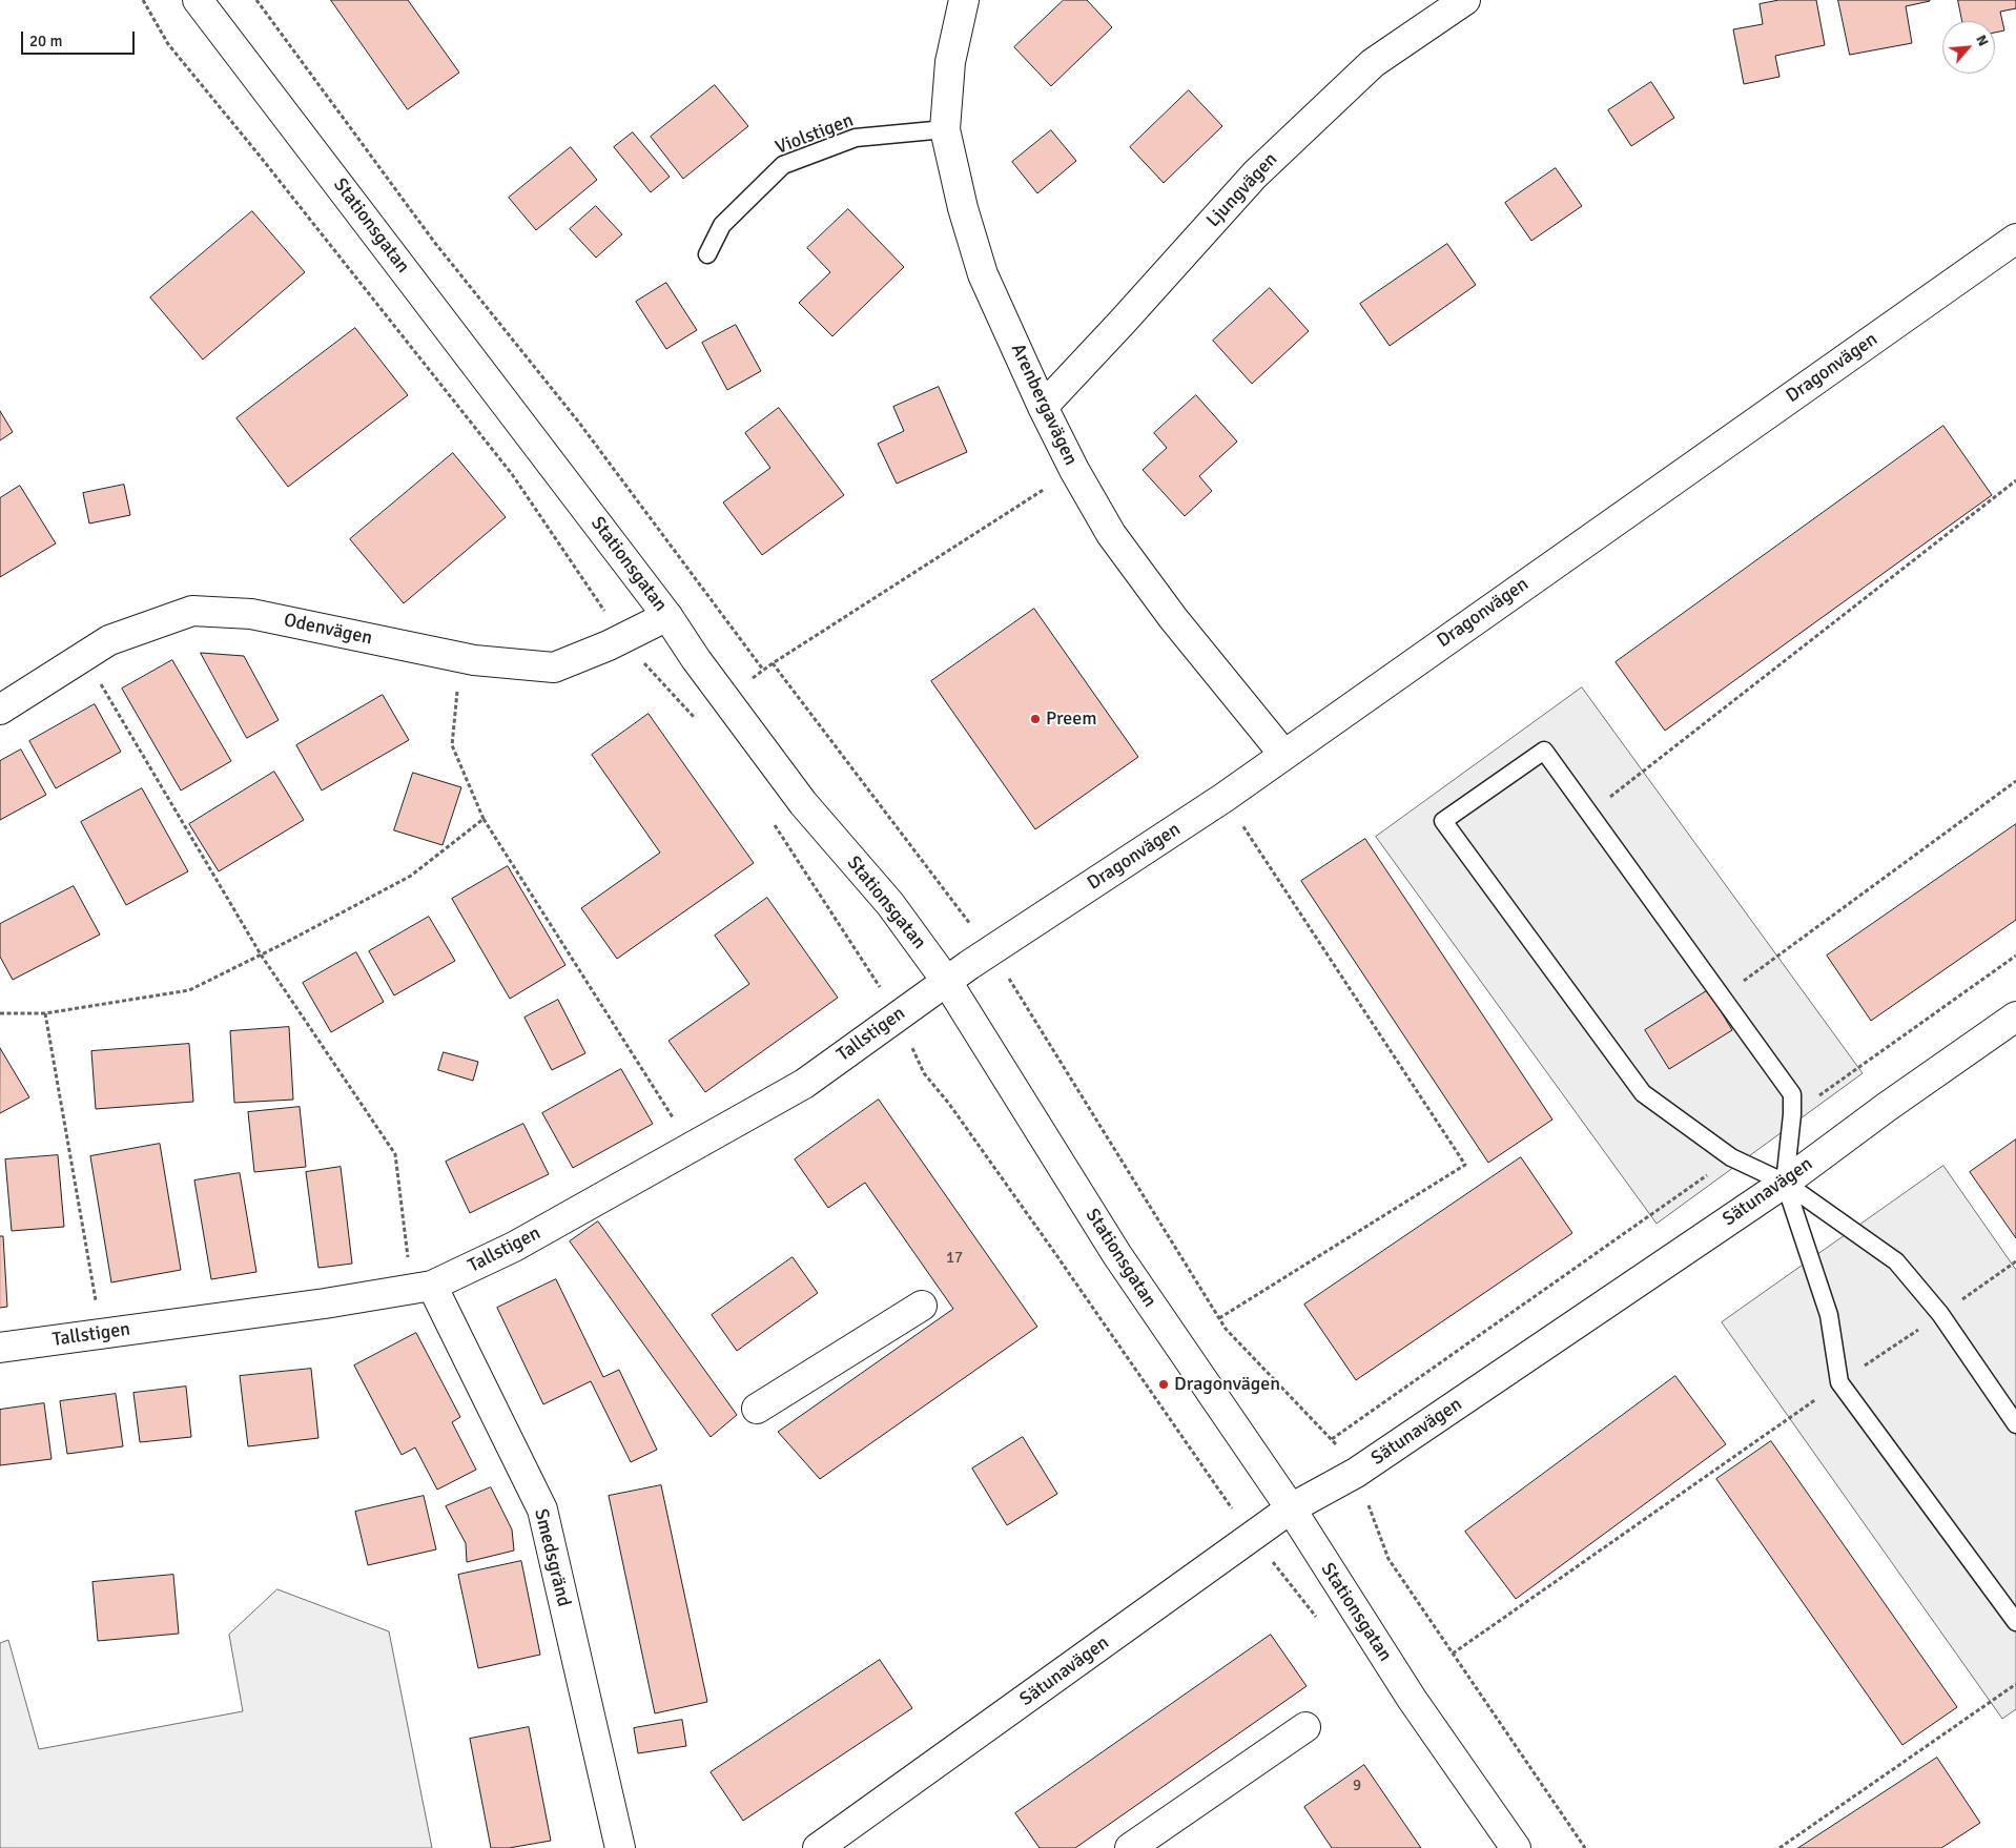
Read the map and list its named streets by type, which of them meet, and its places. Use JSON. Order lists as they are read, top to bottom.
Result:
{
  "streets": {
    "street": [
      "Ljungvägen",
      "Stationsgatan",
      "Dragonvägen",
      "Arenbergavägen",
      "Odenvägen",
      "Tallstigen",
      "Sätunavägen",
      "Smedsgränd"
    ],
    "lane": ["Violstigen"]
  },
  "crossings": [
    ["Violstigen", "Arenbergavägen"],
    ["Ljungvägen", "Arenbergavägen"],
    ["Stationsgatan", "Dragonvägen"],
    ["Stationsgatan", "Odenvägen"],
    ["Stationsgatan", "Tallstigen"],
    ["Stationsgatan", "Sätunavägen"],
    ["Dragonvägen", "Arenbergavägen"],
    ["Dragonvägen", "Tallstigen"],
    ["Tallstigen", "Smedsgränd"]
  ],
  "places": ["Preem", "Dragonvägen"],
  "house_numbers": ["17", "9"],
  "scale_bar": "20 m",
  "north": "top right"
}
